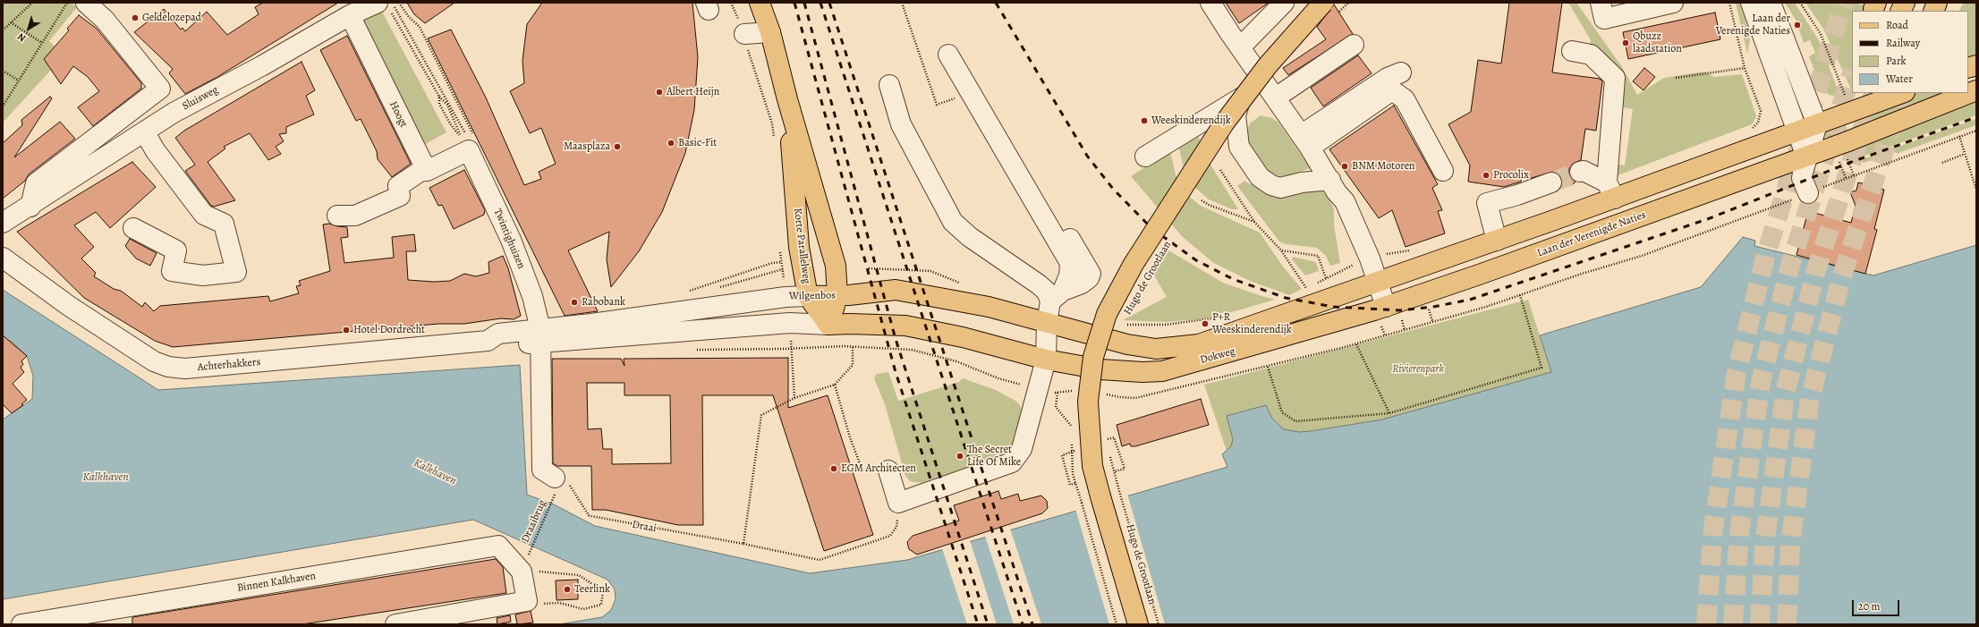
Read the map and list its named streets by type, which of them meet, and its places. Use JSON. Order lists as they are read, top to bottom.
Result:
{
  "streets": {
    "main road": [
      "Laan der Verenigde Naties",
      "Korte Parallelweg",
      "Hugo de Grootlaan",
      "Wilgenbos",
      "Dokweg"
    ],
    "street": [
      "Sluisweg",
      "Hoogt",
      "Twintighuizen",
      "Achterhakkers",
      "Binnen Kalkhaven"
    ],
    "path": ["Draaibrug", "Draai"]
  },
  "crossings": [
    ["Sluisweg", "Hoogt"],
    ["Laan der Verenigde Naties", "Dokweg"],
    ["Twintighuizen", "Wilgenbos"],
    ["Twintighuizen", "Achterhakkers"],
    ["Korte Parallelweg", "Wilgenbos"],
    ["Wilgenbos", "Dokweg"],
    ["Wilgenbos", "Achterhakkers"],
    ["Draaibrug", "Draai"],
    ["Draaibrug", "Binnen Kalkhaven"]
  ],
  "water": ["Kalkhaven"],
  "parks": ["Rivierenpark"],
  "places": [
    "Geldelozepad",
    "Laan der Verenigde Naties",
    "Qbuzz laadstation",
    "Albert Heijn",
    "Weeskinderendijk",
    "Basic-Fit",
    "Maasplaza",
    "BNM Motoren",
    "Procolix",
    "Rabobank",
    "P+R Weeskinderendijk",
    "Hotel Dordrecht",
    "The Secret Life Of Mike",
    "EGM Architecten",
    "Teerlink"
  ],
  "legend": [
    "Road",
    "Railway",
    "Park",
    "Water"
  ],
  "scale_bar": "20 m",
  "north": "bottom left"
}
